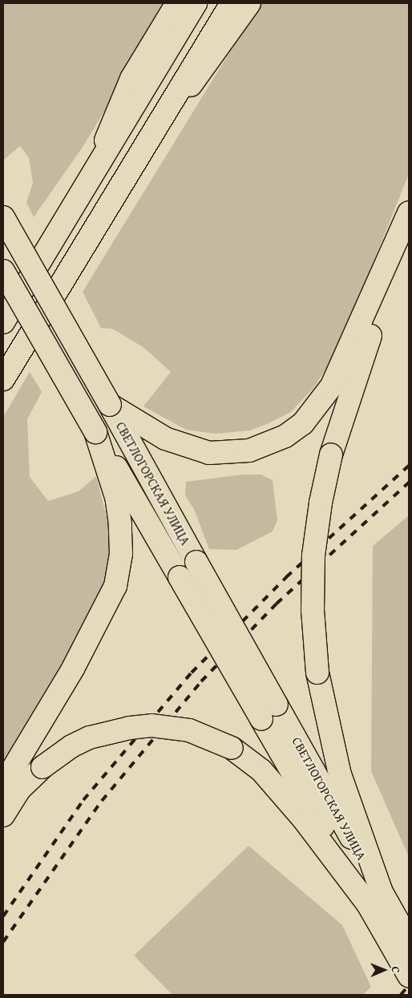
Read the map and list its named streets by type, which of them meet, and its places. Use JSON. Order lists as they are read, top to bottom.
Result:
{
  "streets": {
    "main road": ["СВЕТЛОГОРСКАЯ УЛИЦА"]
  },
  "north": "right"
}
